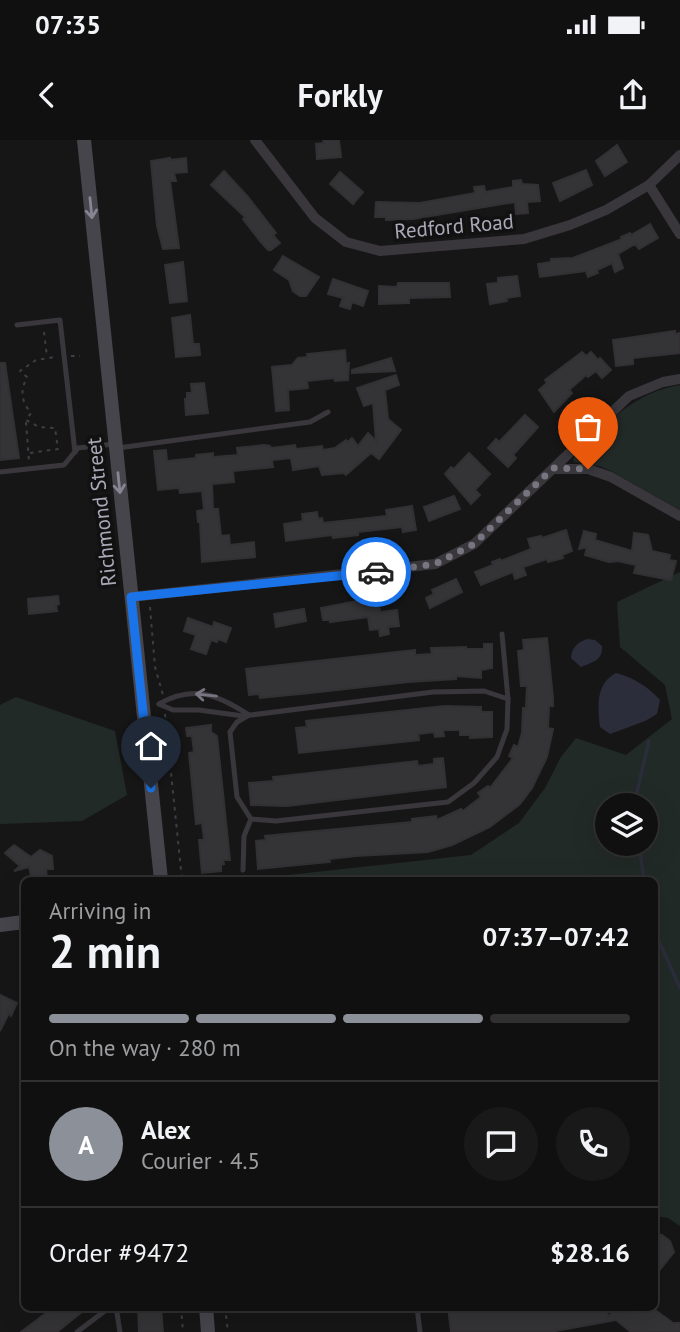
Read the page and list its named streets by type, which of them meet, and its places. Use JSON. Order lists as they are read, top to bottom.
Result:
{
  "streets": {
    "main road": ["Richmond Street"],
    "street": ["Redford Road"]
  },
  "one_way": ["Richmond Street"],
  "page": {
    "status": "07:35",
    "header": "Forkly",
    "heading": ["2 min", "Arriving in", "07:37–07:42"],
    "panel": [
      "Alex",
      "Courier · 4.5",
      "Order #9472",
      "$28.16"
    ],
    "bar": "On the way · 280 m",
    "round": "A"
  }
}
